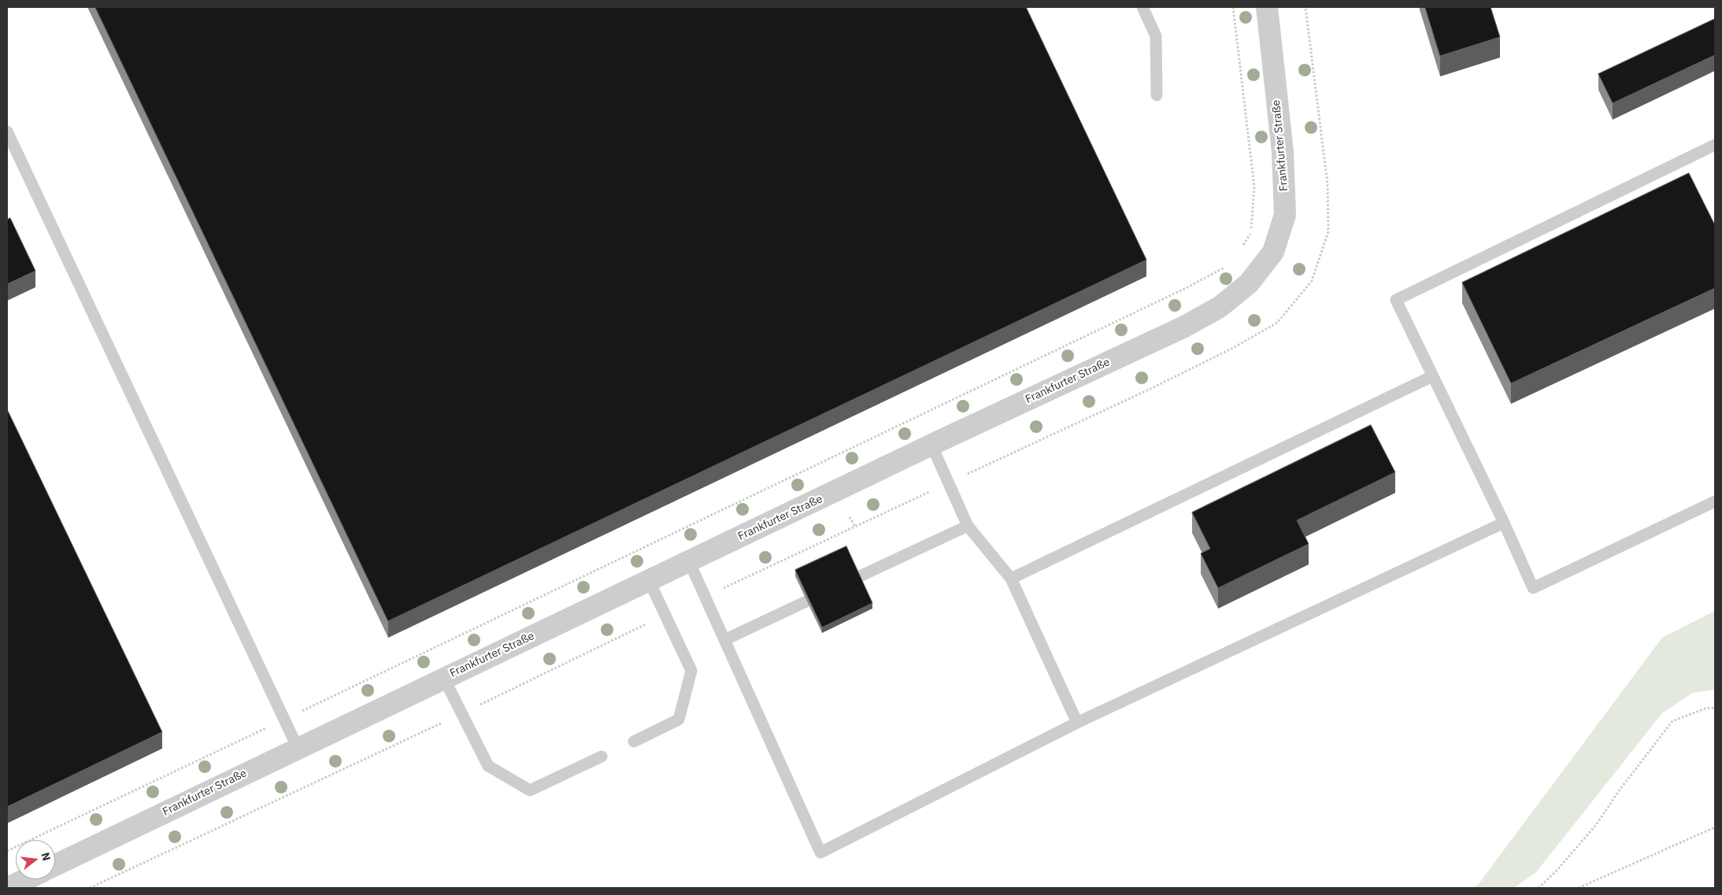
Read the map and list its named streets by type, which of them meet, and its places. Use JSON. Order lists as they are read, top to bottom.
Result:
{
  "streets": {
    "street": ["Frankfurter Straße"]
  },
  "north": "right"
}
